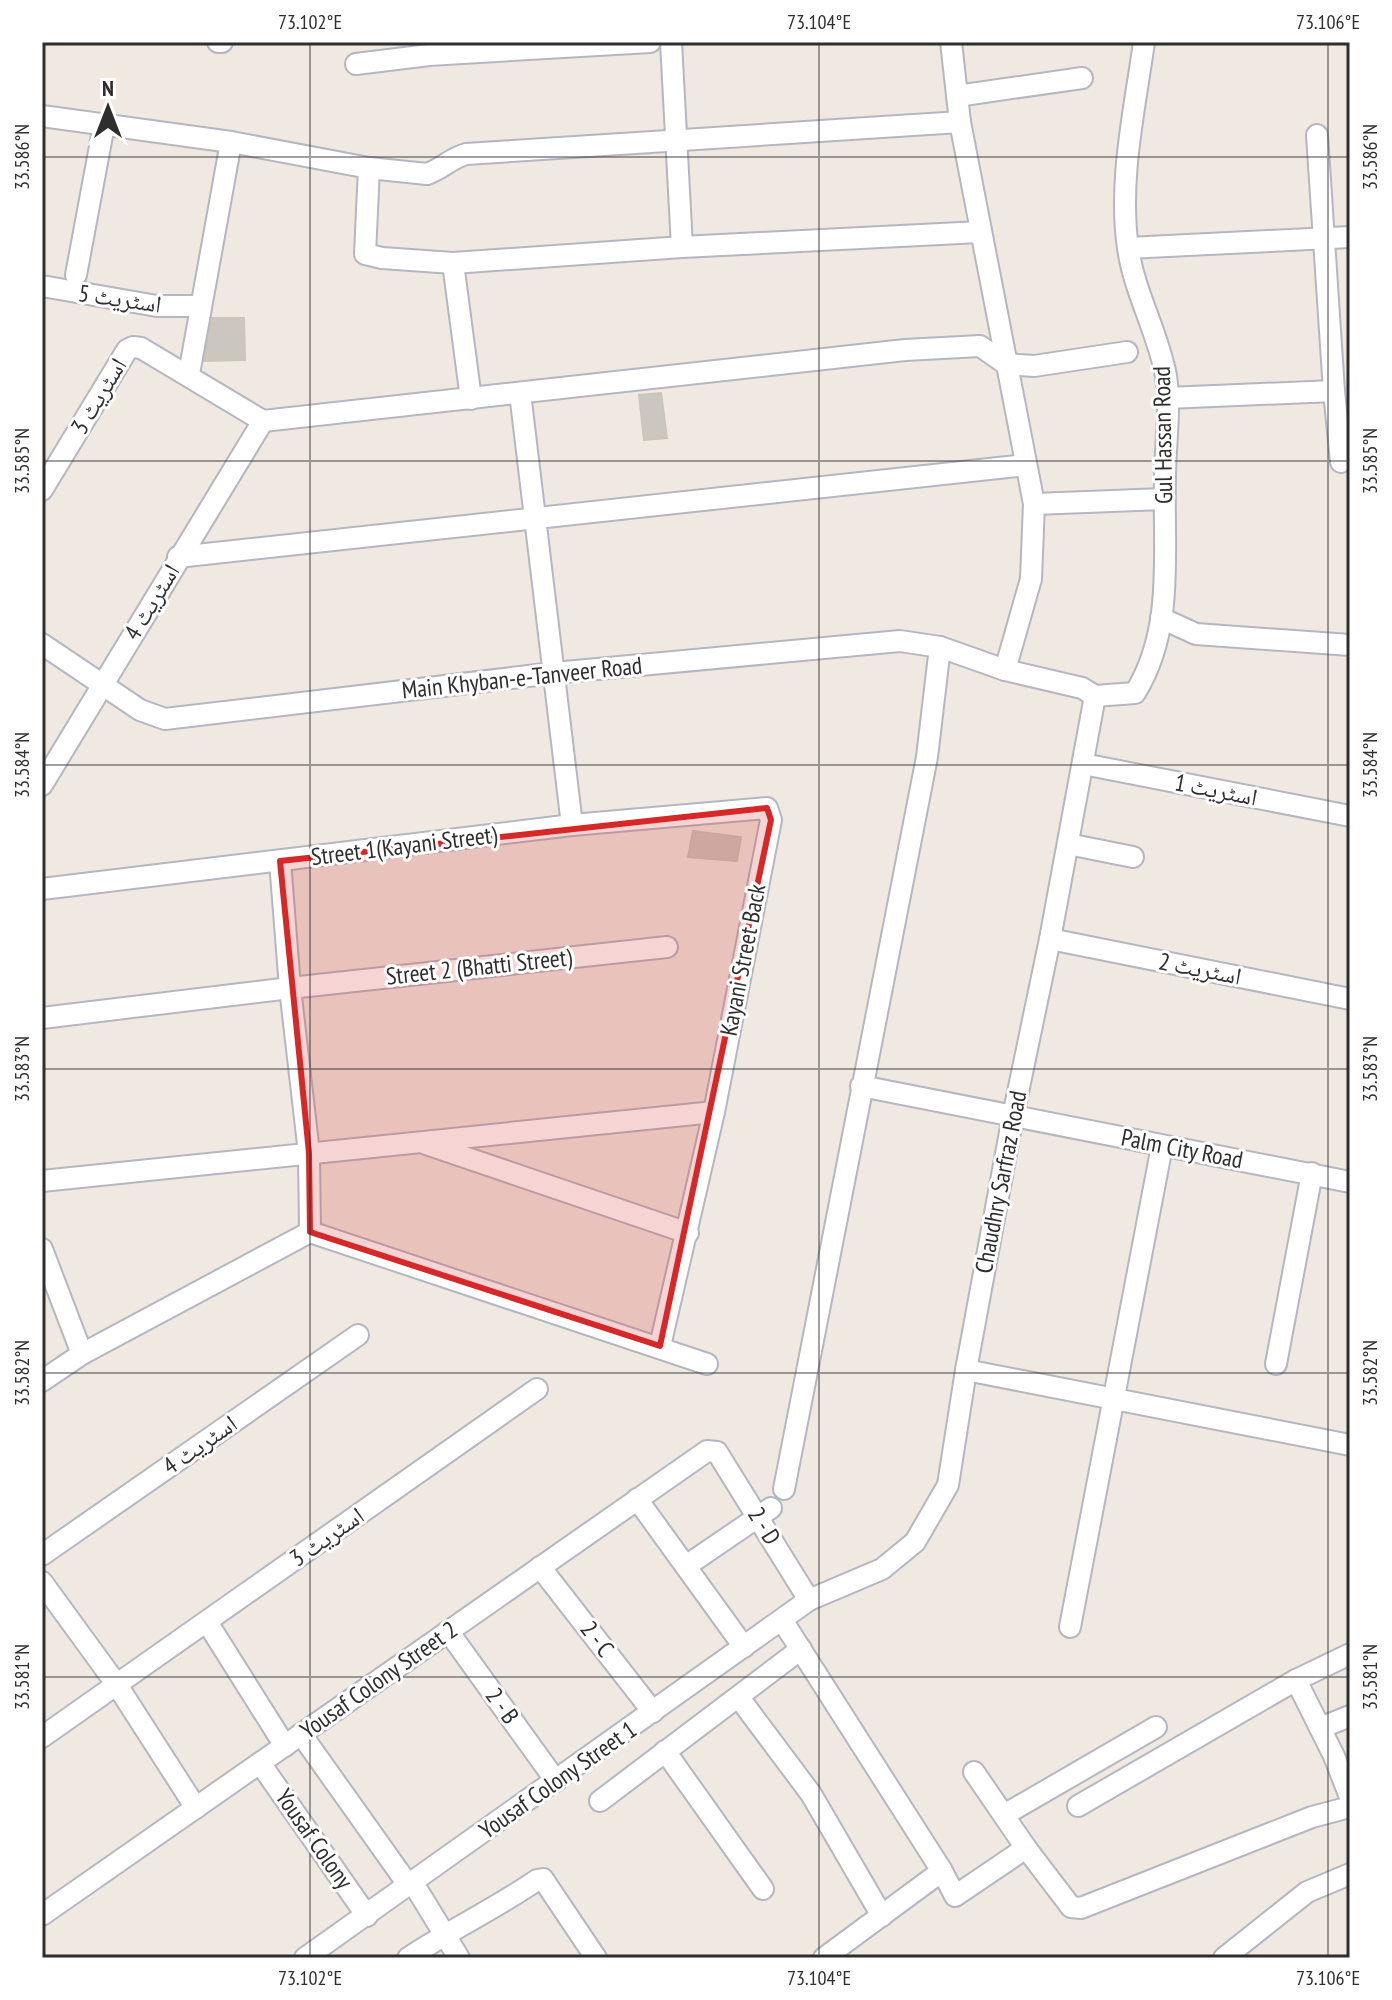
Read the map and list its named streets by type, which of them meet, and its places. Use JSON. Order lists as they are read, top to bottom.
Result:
{
  "streets": {
    "street": [
      "اسٹریٹ 5",
      "اسٹریٹ 3",
      "Gul Hassan Road",
      "اسٹریٹ 4",
      "Main Khyban-e-Tanveer Road",
      "اسٹریٹ 1",
      "Street 1(Kayani Street)",
      "Kayani Street Back",
      "Street 2 (Bhatti Street)",
      "اسٹریٹ 2",
      "Palm City Road",
      "Chaudhry Sarfraz Road",
      "2 - D",
      "2 - C",
      "Yousaf Colony Street 2",
      "2 - B",
      "Yousaf Colony Street 1",
      "Yousaf Colony"
    ]
  },
  "crossings": [
    ["Gul Hassan Road", "Main Khyban-e-Tanveer Road"],
    ["Gul Hassan Road", "Chaudhry Sarfraz Road"],
    ["اسٹریٹ 4", "Main Khyban-e-Tanveer Road"],
    ["Main Khyban-e-Tanveer Road", "Chaudhry Sarfraz Road"],
    ["اسٹریٹ 1", "Chaudhry Sarfraz Road"],
    ["Street 1(Kayani Street)", "Kayani Street Back"],
    ["اسٹریٹ 2", "Chaudhry Sarfraz Road"],
    ["Palm City Road", "Chaudhry Sarfraz Road"],
    ["Chaudhry Sarfraz Road", "2 - D"],
    ["Chaudhry Sarfraz Road", "Yousaf Colony Street 1"],
    ["2 - D", "Yousaf Colony Street 2"],
    ["2 - D", "Yousaf Colony Street 1"],
    ["2 - C", "Yousaf Colony Street 2"],
    ["2 - C", "Yousaf Colony Street 1"],
    ["Yousaf Colony Street 2", "2 - B"],
    ["Yousaf Colony Street 2", "Yousaf Colony"],
    ["2 - B", "Yousaf Colony Street 1"],
    ["Yousaf Colony Street 1", "Yousaf Colony"]
  ],
  "north": "top",
  "coordinates": [
    "73.102°E",
    "73.104°E",
    "73.106°E",
    "33.586°N",
    "33.585°N",
    "33.584°N",
    "33.583°N",
    "33.582°N",
    "33.581°N"
  ]
}
